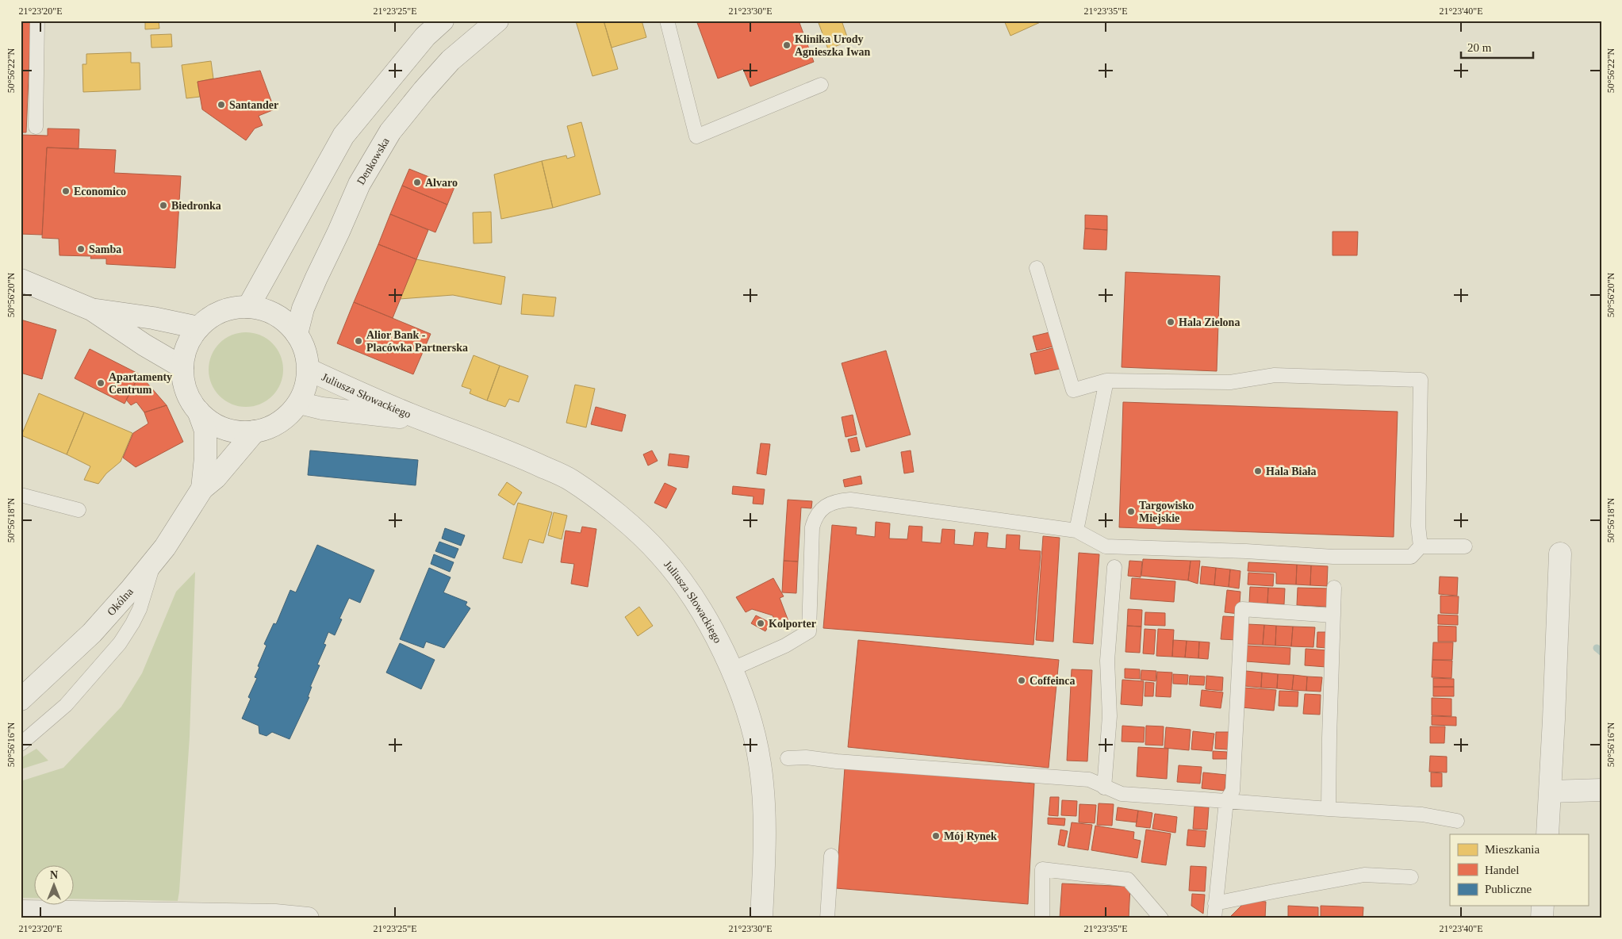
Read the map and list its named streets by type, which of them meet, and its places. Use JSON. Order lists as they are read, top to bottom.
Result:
{
  "streets": {
    "street": ["Denkowska", "Juliusza Słowackiego", "Okólna"]
  },
  "crossings": [
    ["Denkowska", "Juliusza Słowackiego"],
    ["Denkowska", "Okólna"],
    ["Juliusza Słowackiego", "Okólna"]
  ],
  "places": [
    "Klinika Urody Agnieszka Iwan",
    "Santander",
    "Alvaro",
    "Economico",
    "Biedronka",
    "Samba",
    "Hala Zielona",
    "Alior Bank - Placówka Partnerska",
    "Apartamenty Centrum",
    "Hala Biała",
    "Targowisko Miejskie",
    "Kolporter",
    "Coffeinca",
    "Mój Rynek"
  ],
  "legend": ["Mieszkania", "Handel", "Publiczne"],
  "scale_bar": "20 m",
  "north": "top",
  "coordinates": [
    "21°23'20\"E",
    "21°23'25\"E",
    "21°23'30\"E",
    "21°23'35\"E",
    "21°23'40\"E",
    "50°56'22\"N",
    "50°56'20\"N",
    "50°56'18\"N",
    "50°56'16\"N"
  ]
}
